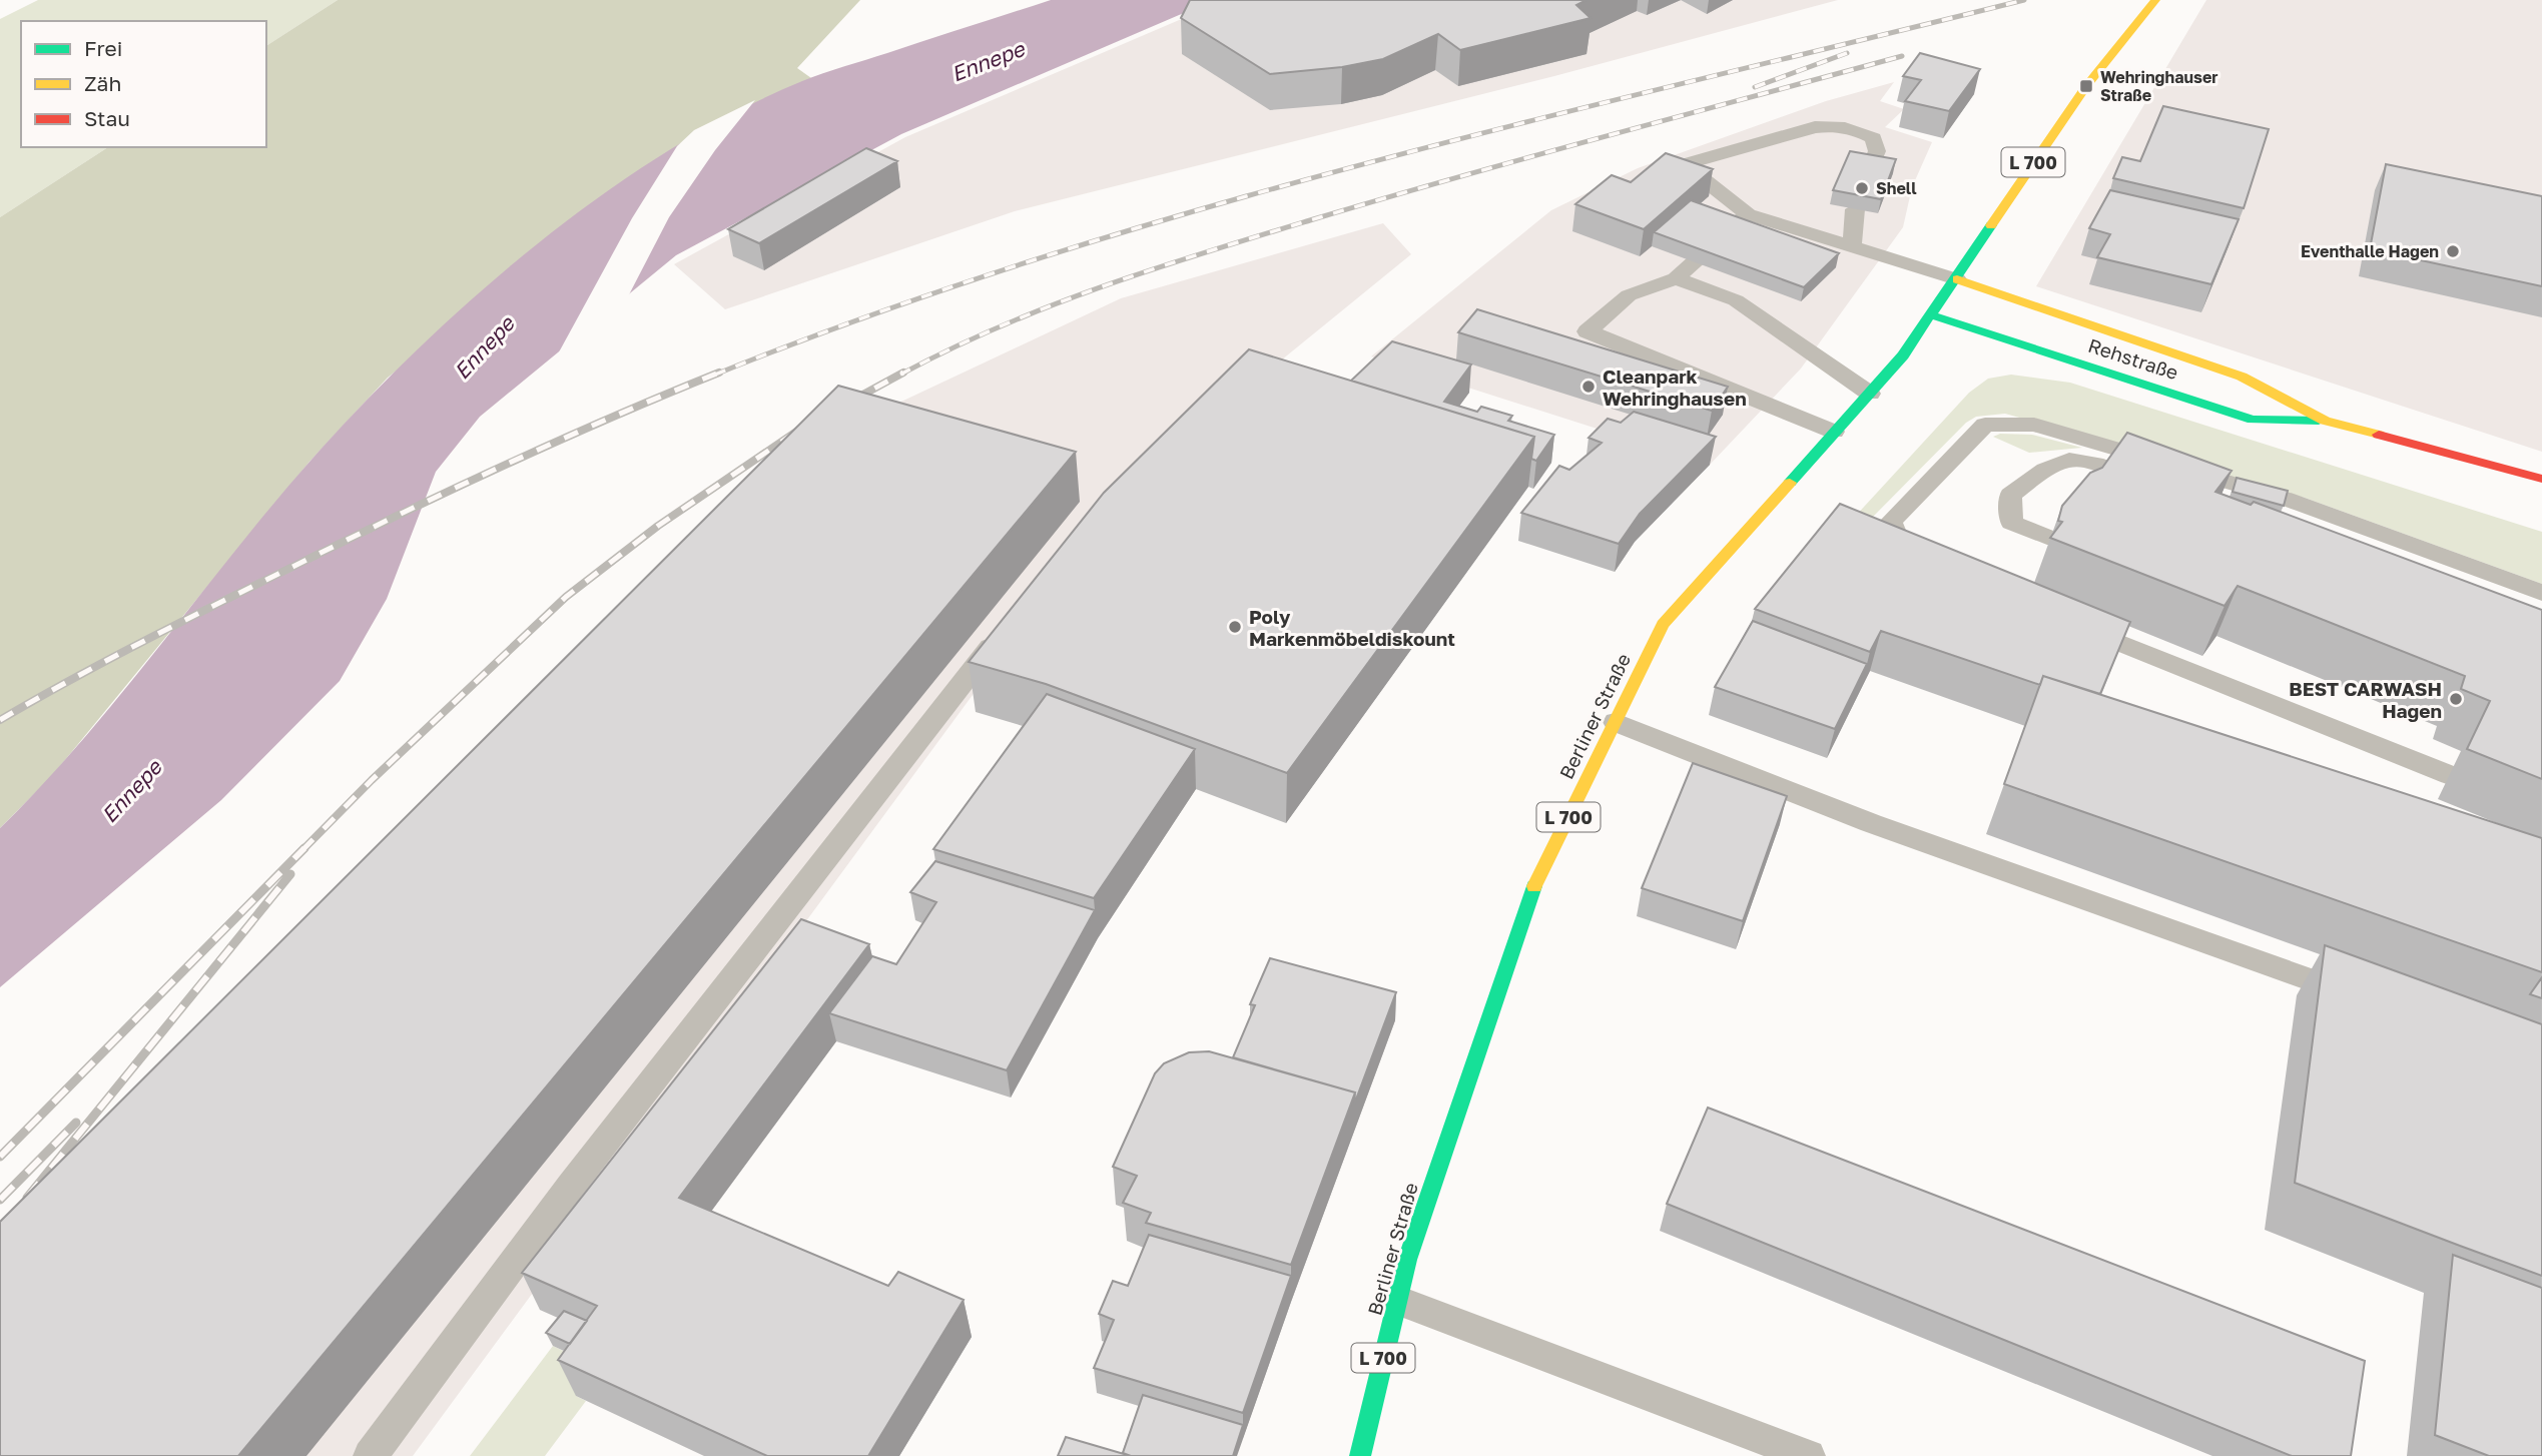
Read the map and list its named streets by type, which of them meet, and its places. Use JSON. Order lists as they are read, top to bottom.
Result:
{
  "streets": {
    "main road": ["L 700", "Rehstraße", "Berliner Straße"]
  },
  "crossings": [
    ["L 700", "Rehstraße"],
    ["L 700", "Berliner Straße"],
    ["Rehstraße", "Berliner Straße"]
  ],
  "water": ["Ennepe"],
  "places": {
    "transit": ["Wehringhauser Straße"],
    "other": [
      "Shell",
      "Eventhalle Hagen",
      "Cleanpark Wehringhausen",
      "Poly Markenmöbeldiskount",
      "BEST CARWASH Hagen"
    ]
  },
  "legend": ["Frei", "Zäh", "Stau"]
}
